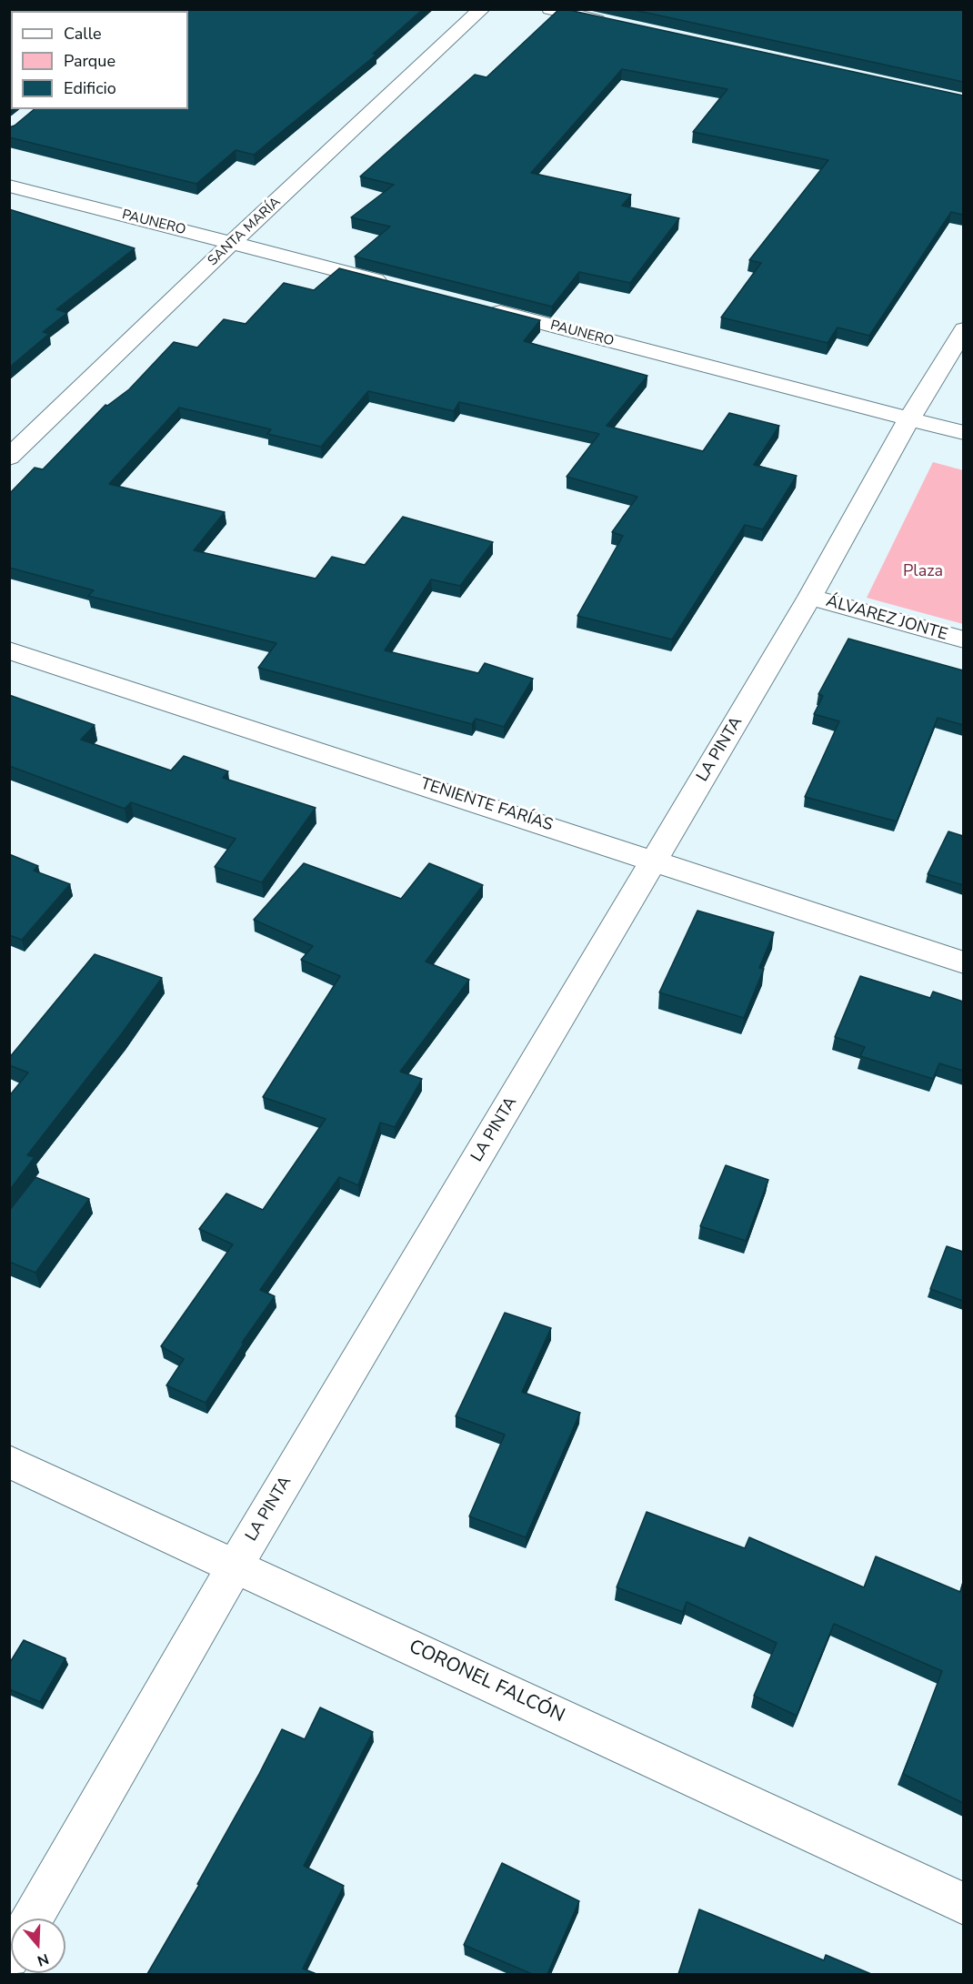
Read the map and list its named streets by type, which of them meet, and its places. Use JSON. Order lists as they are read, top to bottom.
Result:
{
  "streets": {
    "street": [
      "PAUNERO",
      "SANTA MARÍA",
      "ÁLVAREZ JONTE",
      "LA PINTA",
      "TENIENTE FARÍAS",
      "CORONEL FALCÓN"
    ]
  },
  "crossings": [
    ["PAUNERO", "SANTA MARÍA"],
    ["PAUNERO", "LA PINTA"],
    ["ÁLVAREZ JONTE", "LA PINTA"],
    ["LA PINTA", "TENIENTE FARÍAS"],
    ["LA PINTA", "CORONEL FALCÓN"]
  ],
  "parks": ["Plaza"],
  "legend": ["Calle", "Parque", "Edificio"],
  "north": "bottom"
}
